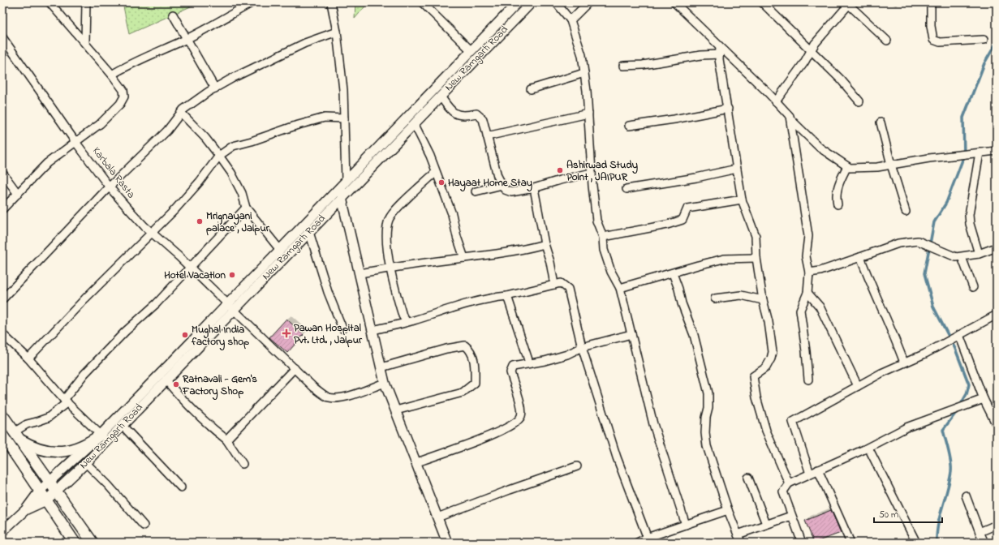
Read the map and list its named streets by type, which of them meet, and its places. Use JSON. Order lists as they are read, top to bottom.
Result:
{
  "streets": {
    "street": ["New Ramgarh Road", "Karbala Rasta"]
  },
  "crossings": [
    ["New Ramgarh Road", "Karbala Rasta"]
  ],
  "places": {
    "other": [
      "Ashirwad Study Point , JAIPUR",
      "Hayaat Home Stay",
      "Mrignayani palace , Jaipur",
      "Hotel Vacation",
      "Mughal India factory shop",
      "Ratnavali - Gem's Factory Shop"
    ],
    "health": ["Pawan Hospital Pvt. Ltd. , Jaipur"]
  },
  "scale_bar": "50 m"
}
